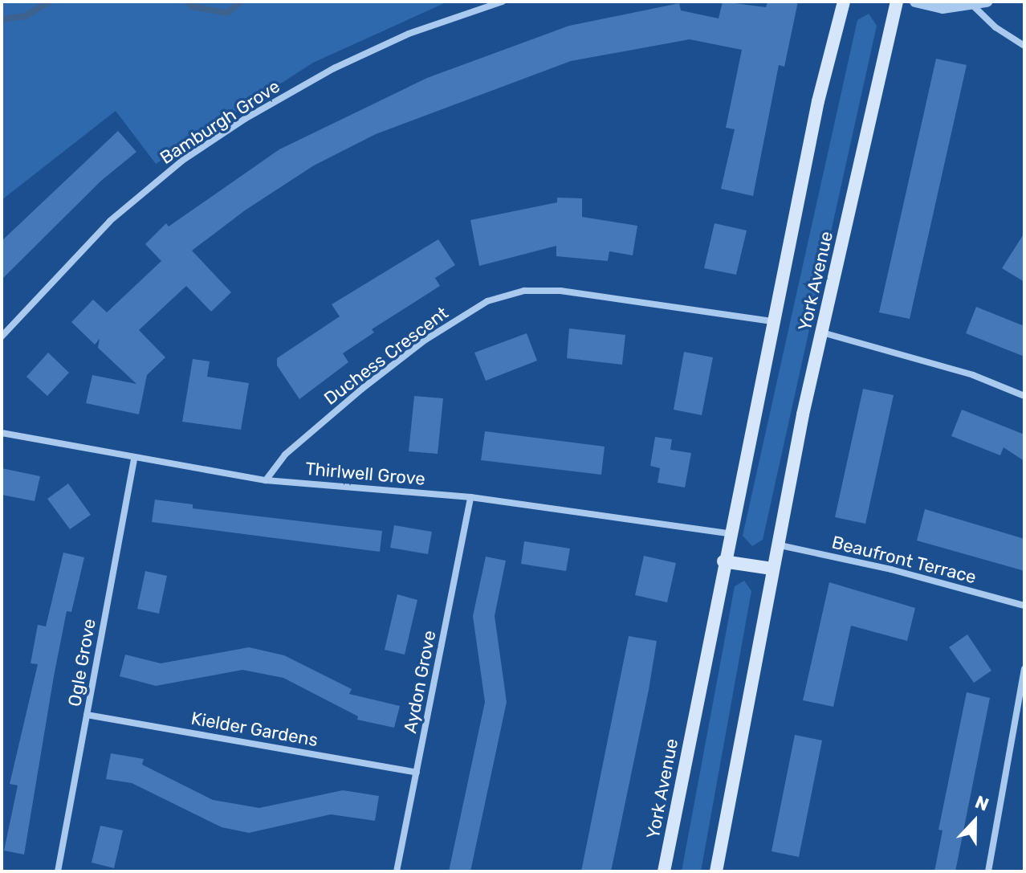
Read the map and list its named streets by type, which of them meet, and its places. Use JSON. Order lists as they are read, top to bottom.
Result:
{
  "streets": {
    "main road": ["York Avenue"],
    "street": [
      "Bamburgh Grove",
      "Duchess Crescent",
      "Thirlwell Grove",
      "Beaufront Terrace",
      "Ogle Grove",
      "Aydon Grove",
      "Kielder Gardens"
    ]
  },
  "crossings": [
    ["York Avenue", "Duchess Crescent"],
    ["York Avenue", "Thirlwell Grove"],
    ["York Avenue", "Beaufront Terrace"],
    ["Duchess Crescent", "Thirlwell Grove"],
    ["Thirlwell Grove", "Ogle Grove"],
    ["Thirlwell Grove", "Aydon Grove"],
    ["Ogle Grove", "Kielder Gardens"],
    ["Aydon Grove", "Kielder Gardens"]
  ],
  "north": "top"
}
